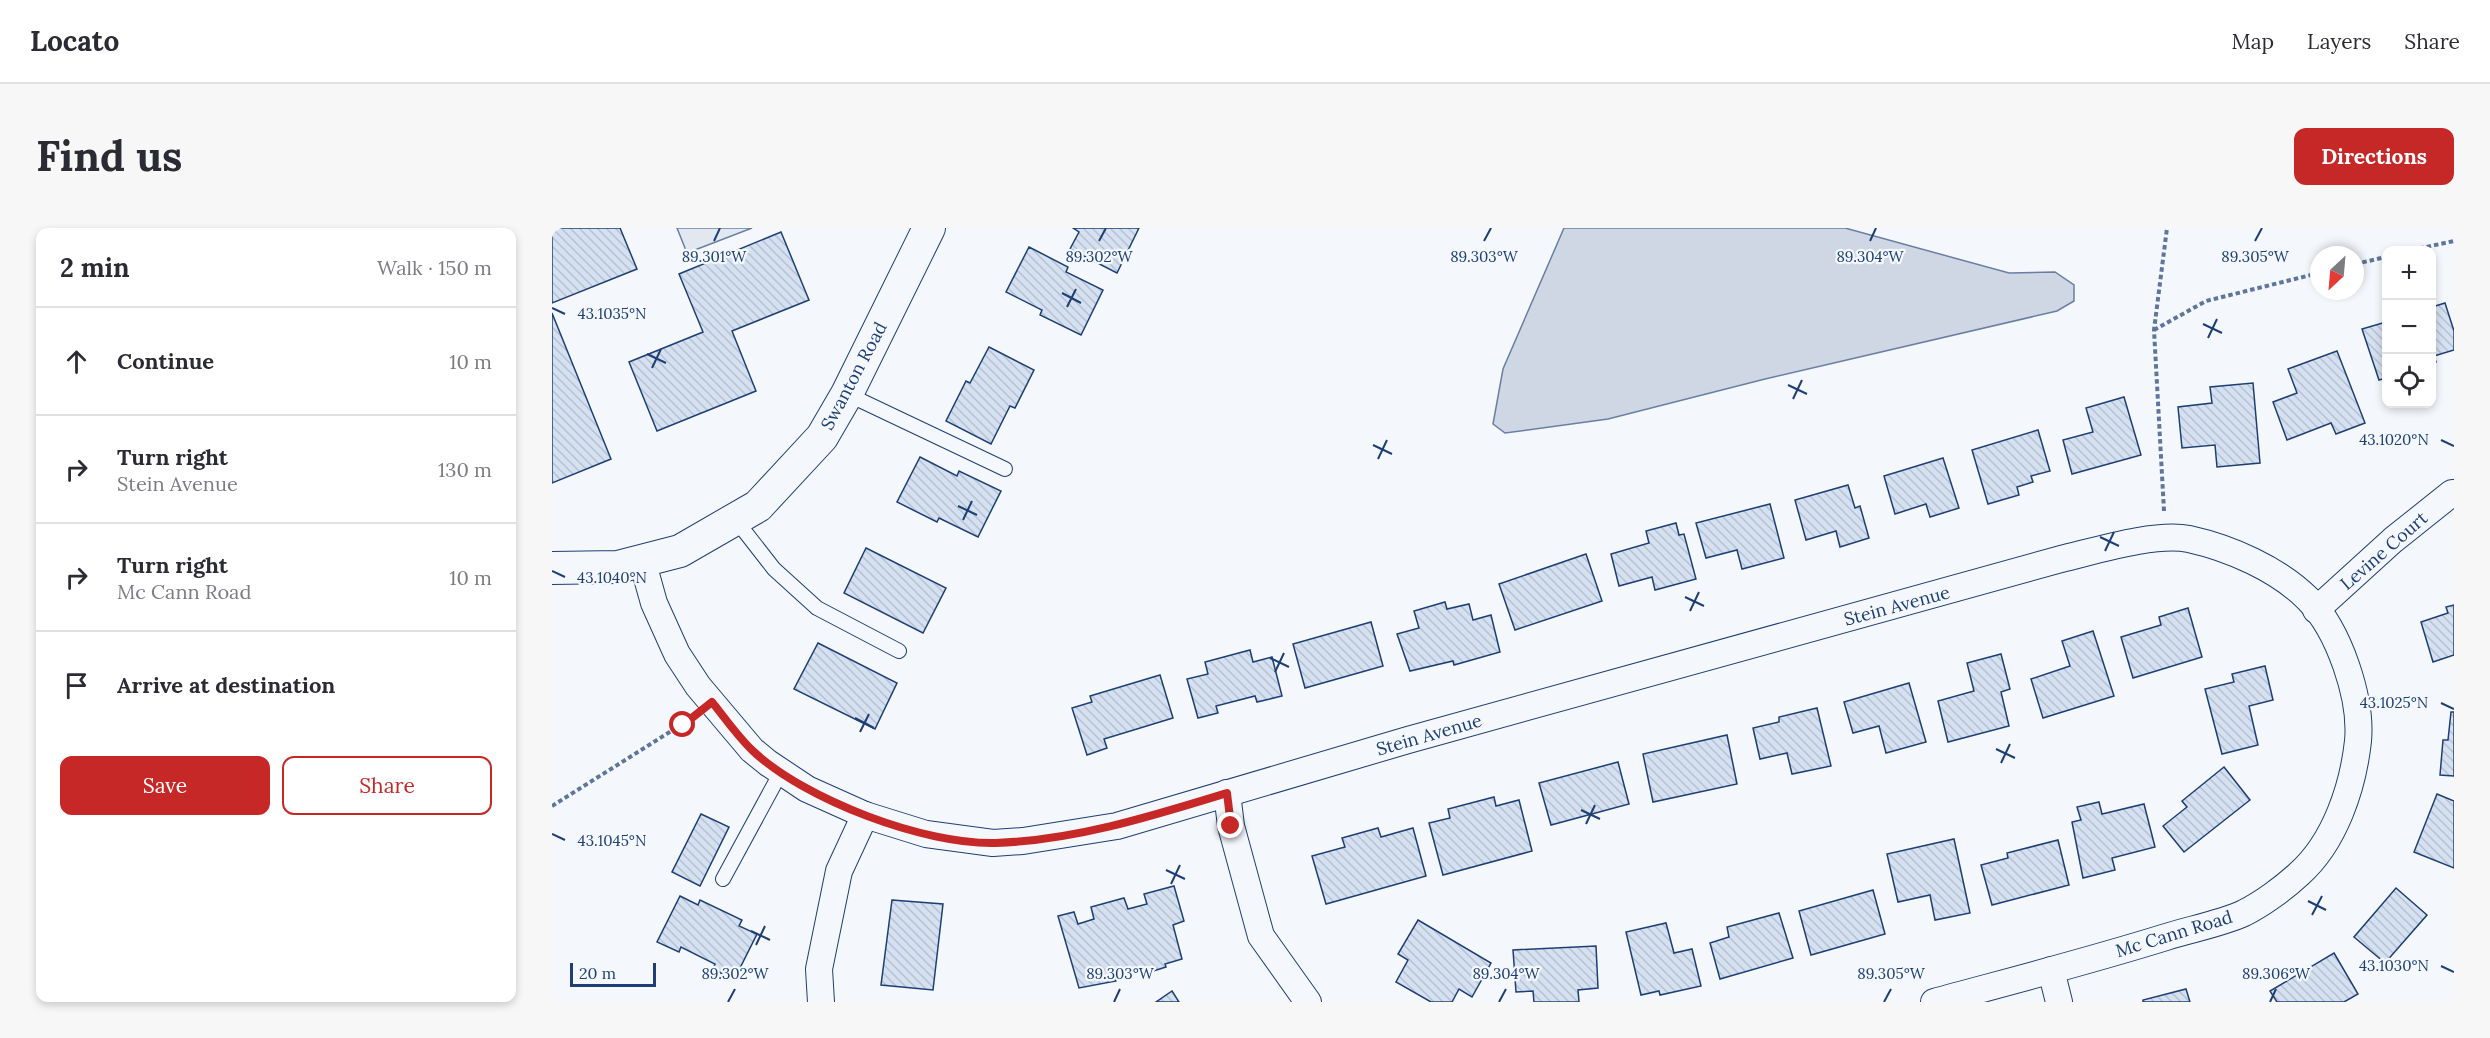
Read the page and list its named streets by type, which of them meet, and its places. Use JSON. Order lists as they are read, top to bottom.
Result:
{
  "streets": {
    "street": [
      "Swanton Road",
      "Levine Court",
      "Stein Avenue",
      "Mc Cann Road"
    ]
  },
  "crossings": [
    ["Swanton Road", "Stein Avenue"],
    ["Levine Court", "Stein Avenue"],
    ["Levine Court", "Mc Cann Road"],
    ["Stein Avenue", "Mc Cann Road"]
  ],
  "scale_bar": "20 m",
  "north": "bottom left",
  "page": {
    "header": "Locato",
    "nav": ["Map", "Layers", "Share"],
    "buttons": [
      "Directions",
      ["Save", "Share"]
    ],
    "title": "Find us",
    "heading": ["2 min", "Walk · 150 m"],
    "map_buttons": ["+", "−"],
    "list": [
      ["Continue", "10 m"],
      ["Turn right", "Stein Avenue", "130 m"],
      ["Turn right", "Mc Cann Road", "10 m"],
      "Arrive at destination"
    ],
    "scale": "20 m"
  },
  "coordinates": [
    "89.301°W",
    "89.302°W",
    "89.303°W",
    "89.304°W",
    "89.305°W",
    "43.1035°N",
    "43.1020°N",
    "43.1040°N",
    "43.1025°N",
    "43.1045°N",
    "43.1030°N",
    "89.306°W"
  ]
}
